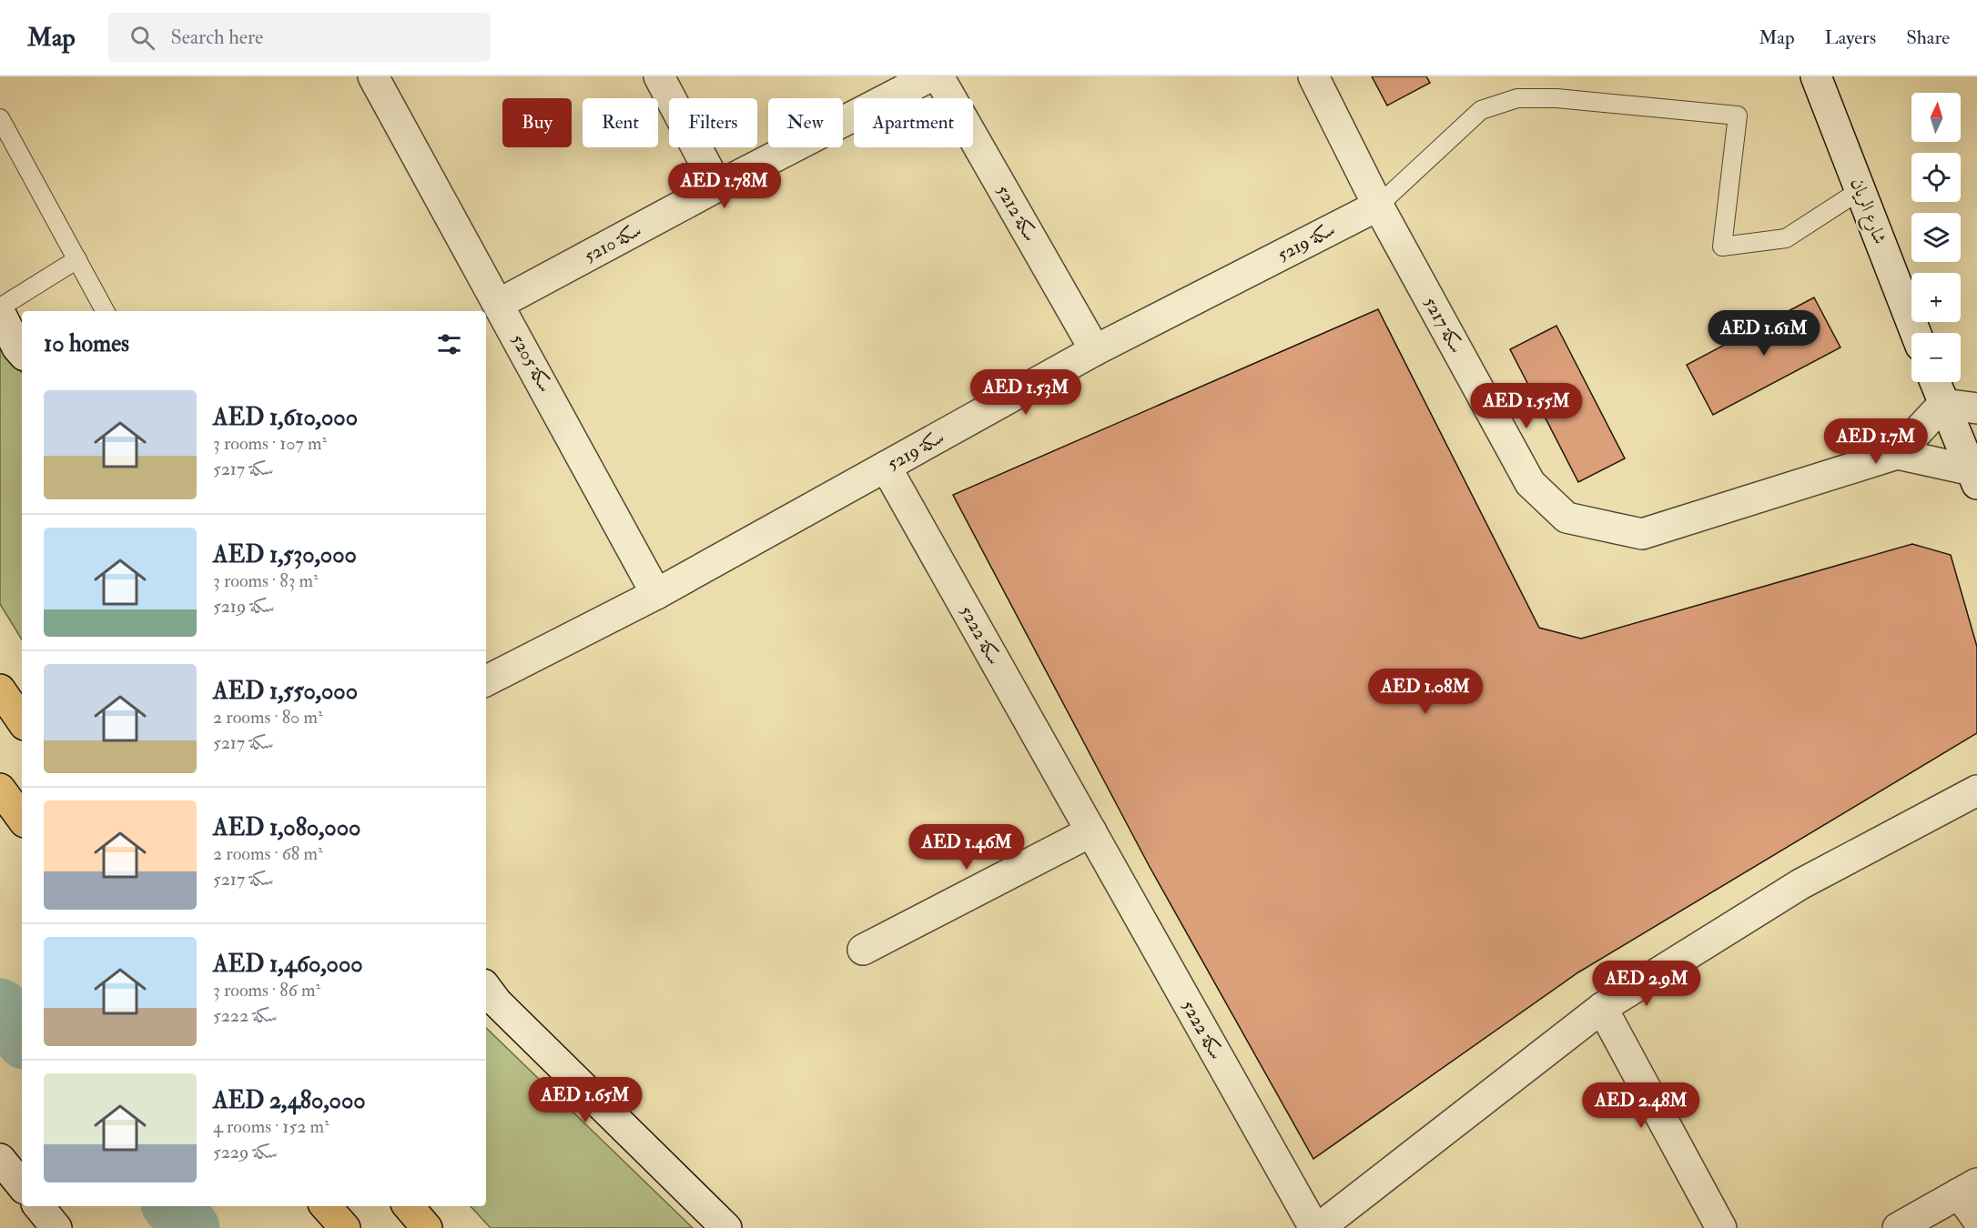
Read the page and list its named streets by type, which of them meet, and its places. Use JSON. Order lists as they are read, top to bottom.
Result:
{
  "streets": {
    "street": [
      "شارع الريان",
      "سكة 5212",
      "سكة 5219",
      "سكة 5210",
      "سكة 5217",
      "سكة 5205",
      "سكة 5222"
    ]
  },
  "crossings": [
    ["سكة 5212", "سكة 5219"],
    ["سكة 5219", "سكة 5217"],
    ["سكة 5219", "سكة 5205"],
    ["سكة 5219", "سكة 5222"],
    ["سكة 5210", "سكة 5205"]
  ],
  "north": "top",
  "page": {
    "header": "Map",
    "search": "Search here",
    "nav": ["Map", "Layers", "Share"],
    "map_buttons": ["+", "−"],
    "chip": [
      "Buy",
      "Rent",
      "Filters",
      "New",
      "Apartment"
    ],
    "price": [
      "AED 1.78M",
      "AED 1.61M",
      "AED 1.53M",
      "AED 1.55M",
      "AED 1.7M",
      "AED 1.08M",
      "AED 1.46M",
      "AED 2.9M",
      "AED 1.65M",
      "AED 2.48M"
    ],
    "heading": "10 homes",
    "list": [
      {
        "name": "AED 1,610,000",
        "note": "3 rooms · 107 m² · سكة 5217"
      },
      {
        "name": "AED 1,530,000",
        "note": "3 rooms · 83 m² · سكة 5219"
      },
      {
        "name": "AED 1,550,000",
        "note": "2 rooms · 80 m² · سكة 5217"
      },
      {
        "name": "AED 1,080,000",
        "note": "2 rooms · 68 m² · سكة 5217"
      },
      {
        "name": "AED 1,460,000",
        "note": "3 rooms · 86 m² · سكة 5222"
      },
      {
        "name": "AED 2,480,000",
        "note": "4 rooms · 152 m² · سكة 5229"
      }
    ]
  }
}
